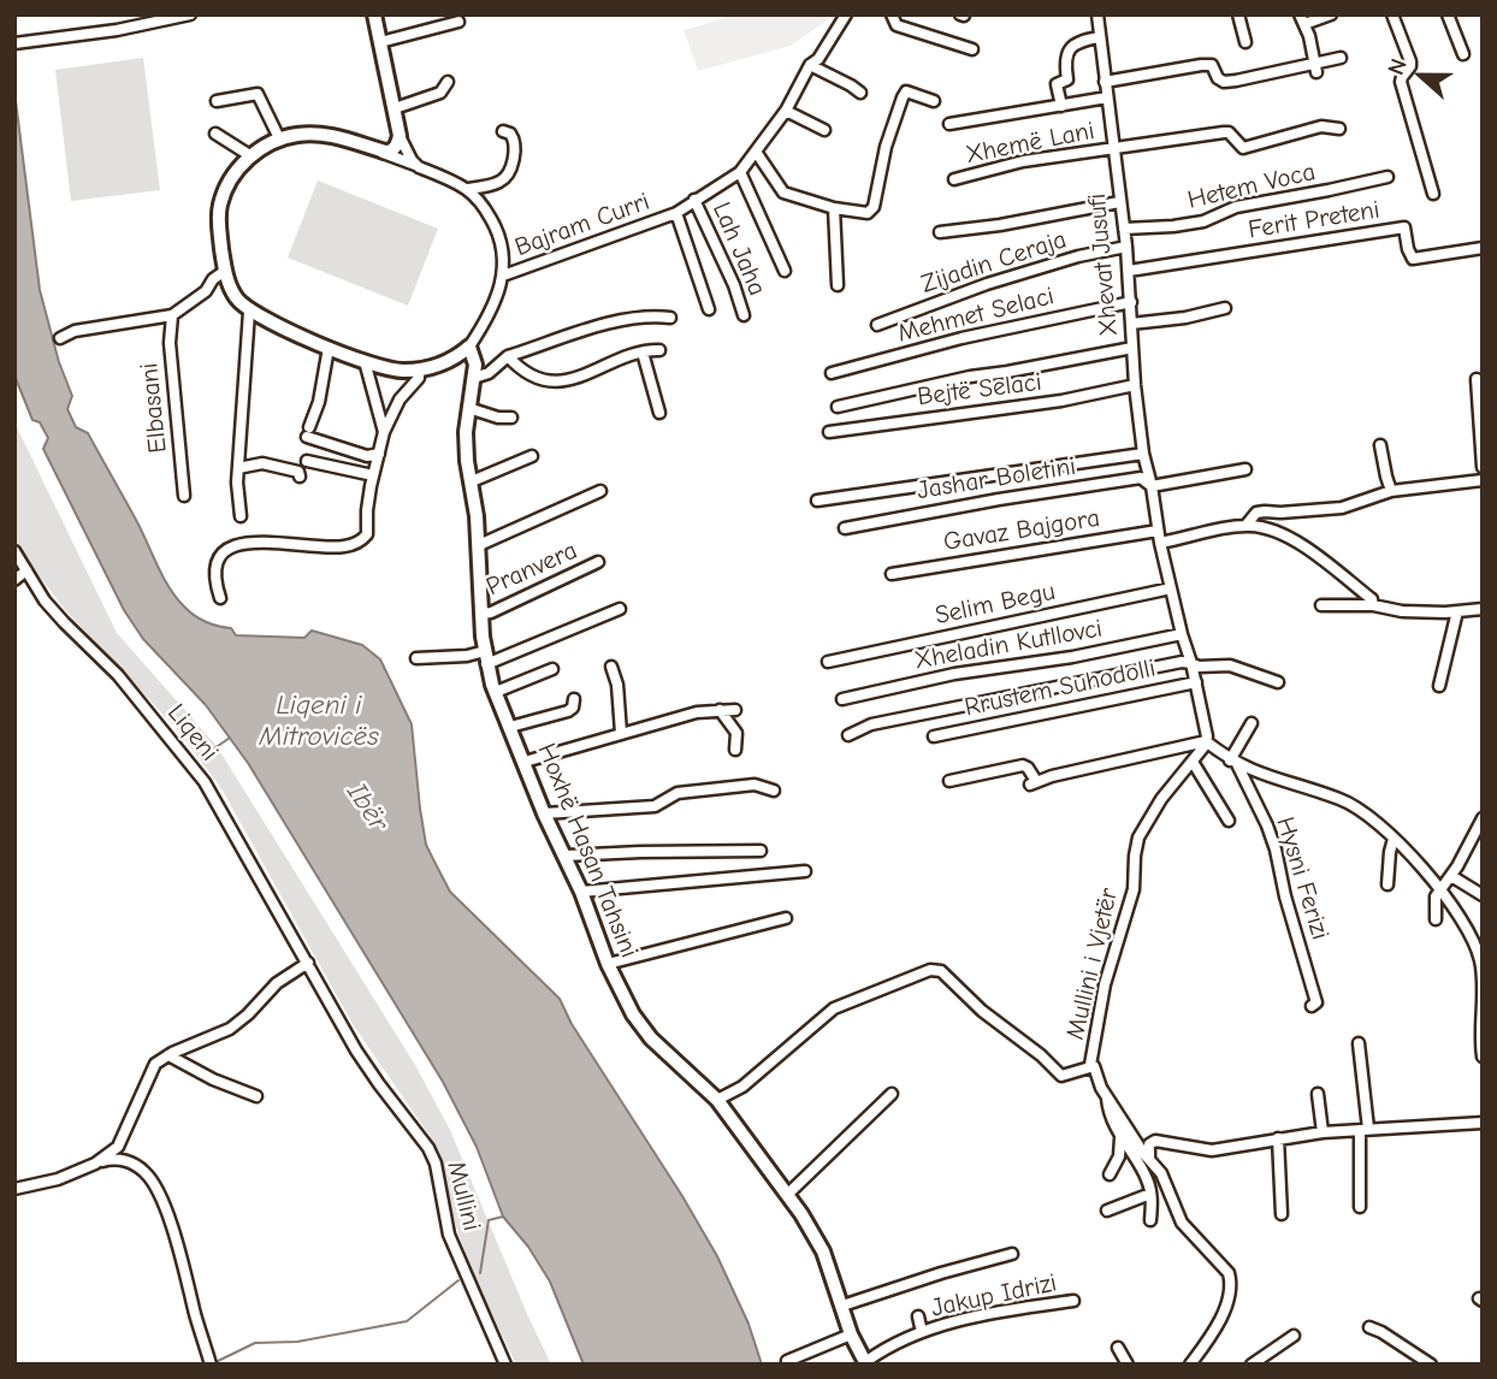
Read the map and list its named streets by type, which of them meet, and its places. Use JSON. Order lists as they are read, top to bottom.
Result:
{
  "streets": {
    "street": [
      "Xhemë Lani",
      "Hetem Voca",
      "Ferit Preteni",
      "Bajram Curri",
      "Lah Jaha",
      "Zijadin Ceraja",
      "Xhevat Jusufi",
      "Mehmet Selaci",
      "Bejtë Selaci",
      "Elbasani",
      "Jashar Boletini",
      "Gavaz Bajgora",
      "Pranvera",
      "Selim Begu",
      "Xheladin Kutllovci",
      "Rrustem Suhodolli",
      "Liqeni",
      "Hoxhë Hasan Tahsini",
      "Hysni Ferizi",
      "Mullini i Vjetër",
      "Mullini",
      "Jakup Idrizi"
    ]
  },
  "crossings": [
    ["Xhemë Lani", "Xhevat Jusufi"],
    ["Hetem Voca", "Xhevat Jusufi"],
    ["Ferit Preteni", "Xhevat Jusufi"],
    ["Bajram Curri", "Lah Jaha"],
    ["Bajram Curri", "Hoxhë Hasan Tahsini"],
    ["Zijadin Ceraja", "Xhevat Jusufi"],
    ["Xhevat Jusufi", "Mehmet Selaci"],
    ["Xhevat Jusufi", "Bejtë Selaci"],
    ["Xhevat Jusufi", "Jashar Boletini"],
    ["Xhevat Jusufi", "Gavaz Bajgora"],
    ["Xhevat Jusufi", "Selim Begu"],
    ["Xhevat Jusufi", "Xheladin Kutllovci"],
    ["Xhevat Jusufi", "Rrustem Suhodolli"],
    ["Xhevat Jusufi", "Hysni Ferizi"],
    ["Xhevat Jusufi", "Mullini i Vjetër"],
    ["Pranvera", "Hoxhë Hasan Tahsini"],
    ["Liqeni", "Mullini"],
    ["Hoxhë Hasan Tahsini", "Mullini i Vjetër"],
    ["Hoxhë Hasan Tahsini", "Jakup Idrizi"],
    ["Hysni Ferizi", "Mullini i Vjetër"]
  ],
  "water": ["Liqeni i Mitrovicës", "Ibër"],
  "north": "left"
}
